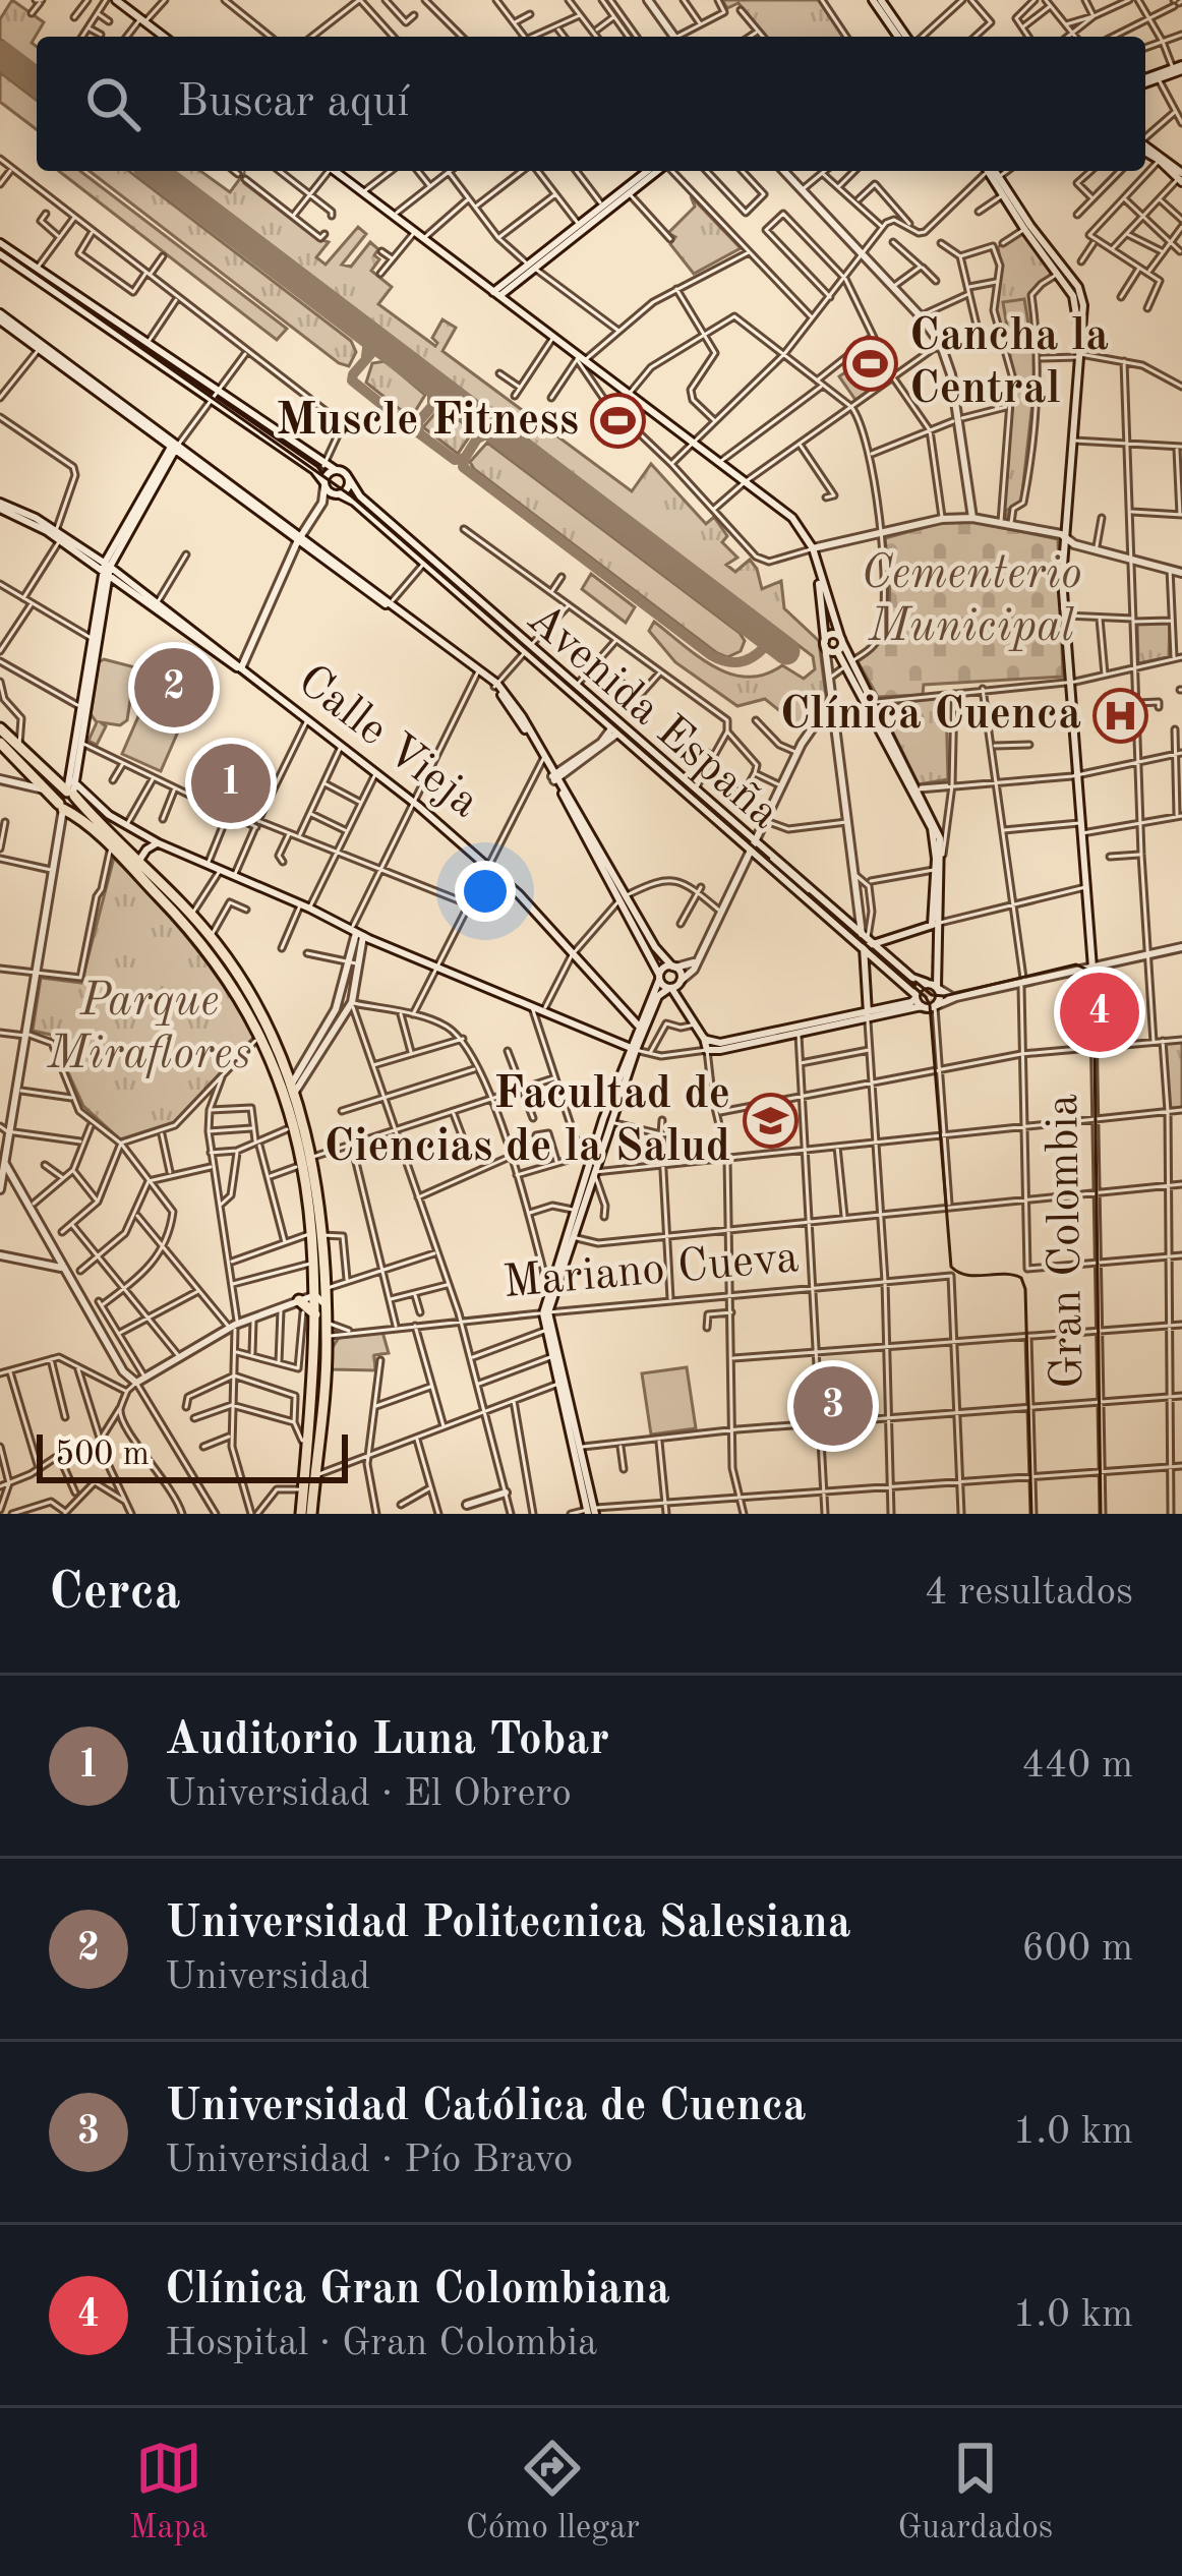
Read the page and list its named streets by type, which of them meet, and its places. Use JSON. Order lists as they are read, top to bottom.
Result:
{
  "streets": {
    "main road": ["Avenida España", "Calle Vieja"],
    "street": ["Gran Colombia", "Mariano Cueva"]
  },
  "parks": ["Cementerio Municipal", "Parque Miraflores"],
  "places": {
    "sports": ["Cancha la Central", "Muscle Fitness"],
    "hospital": ["Clínica Cuenca"],
    "school or university": ["Facultad de Ciencias de la Salud"]
  },
  "scale_bar": "500 m",
  "page": {
    "search": "Buscar aquí",
    "pins": [
      "2",
      "1",
      "4",
      "3"
    ],
    "scale": "500 m",
    "heading": ["Cerca", "4 resultados"],
    "list": [
      {
        "mark": "1",
        "name": "Auditorio Luna Tobar",
        "note": "Universidad · El Obrero",
        "value": "440 m"
      },
      {
        "mark": "2",
        "name": "Universidad Politecnica Salesiana",
        "note": "Universidad",
        "value": "600 m"
      },
      {
        "mark": "3",
        "name": "Universidad Católica de Cuenca",
        "note": "Universidad · Pío Bravo",
        "value": "1.0 km"
      },
      {
        "mark": "4",
        "name": "Clínica Gran Colombiana",
        "note": "Hospital · Gran Colombia",
        "value": "1.0 km"
      }
    ],
    "nav": ["Mapa", "Cómo llegar", "Guardados"]
  }
}
